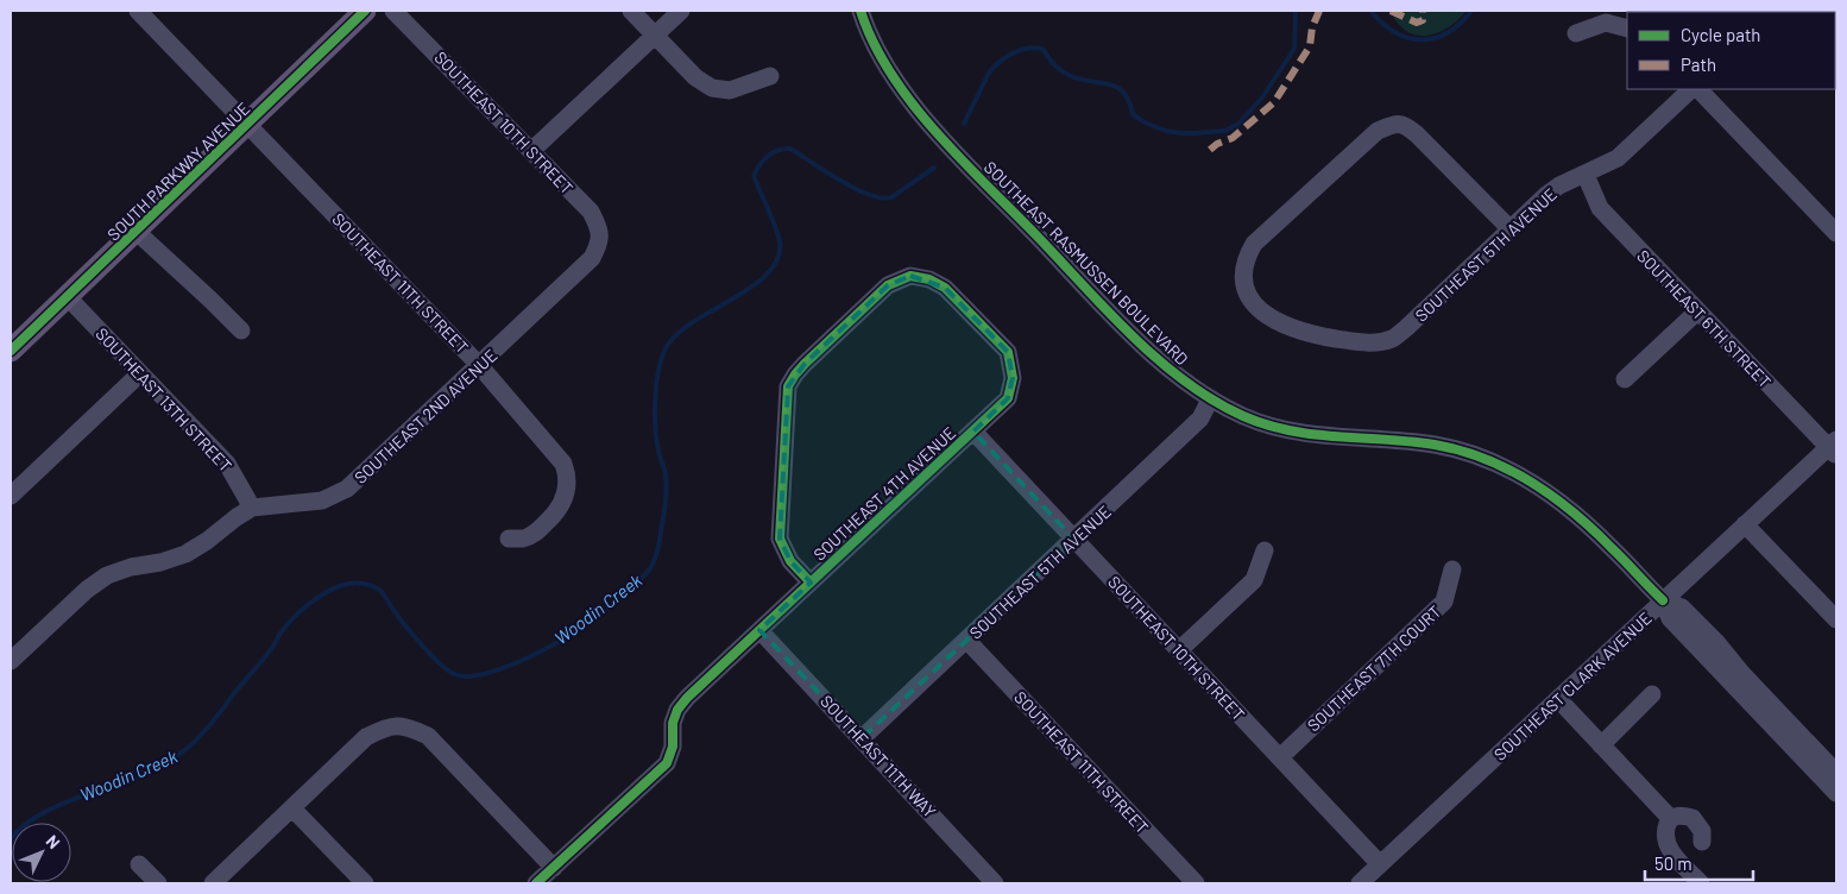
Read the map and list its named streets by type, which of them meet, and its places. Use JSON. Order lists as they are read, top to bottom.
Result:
{
  "streets": {
    "main road": ["SOUTH PARKWAY AVENUE"],
    "street": [
      "SOUTHEAST 10TH STREET",
      "SOUTHEAST 5TH AVENUE",
      "SOUTHEAST RASMUSSEN BOULEVARD",
      "SOUTHEAST 11TH STREET",
      "SOUTHEAST 6TH STREET",
      "SOUTHEAST 13TH STREET",
      "SOUTHEAST 2ND AVENUE",
      "SOUTHEAST 4TH AVENUE",
      "SOUTHEAST 7TH COURT",
      "SOUTHEAST CLARK AVENUE",
      "SOUTHEAST 11TH WAY"
    ]
  },
  "crossings": [
    ["SOUTHEAST 10TH STREET", "SOUTHEAST 5TH AVENUE"],
    ["SOUTHEAST 10TH STREET", "SOUTHEAST 2ND AVENUE"],
    ["SOUTHEAST 10TH STREET", "SOUTHEAST 4TH AVENUE"],
    ["SOUTHEAST 10TH STREET", "SOUTHEAST 7TH COURT"],
    ["SOUTHEAST 10TH STREET", "SOUTHEAST CLARK AVENUE"],
    ["SOUTH PARKWAY AVENUE", "SOUTHEAST 11TH STREET"],
    ["SOUTH PARKWAY AVENUE", "SOUTHEAST 13TH STREET"],
    ["SOUTHEAST 5TH AVENUE", "SOUTHEAST RASMUSSEN BOULEVARD"],
    ["SOUTHEAST 5TH AVENUE", "SOUTHEAST 11TH STREET"],
    ["SOUTHEAST 5TH AVENUE", "SOUTHEAST 6TH STREET"],
    ["SOUTHEAST 5TH AVENUE", "SOUTHEAST 11TH WAY"],
    ["SOUTHEAST RASMUSSEN BOULEVARD", "SOUTHEAST CLARK AVENUE"],
    ["SOUTHEAST 11TH STREET", "SOUTHEAST 2ND AVENUE"],
    ["SOUTHEAST 6TH STREET", "SOUTHEAST CLARK AVENUE"],
    ["SOUTHEAST 13TH STREET", "SOUTHEAST 2ND AVENUE"],
    ["SOUTHEAST 4TH AVENUE", "SOUTHEAST 11TH WAY"]
  ],
  "water": ["Woodin Creek"],
  "legend": ["Cycle path", "Path"],
  "scale_bar": "50 m",
  "north": "top right"
}
